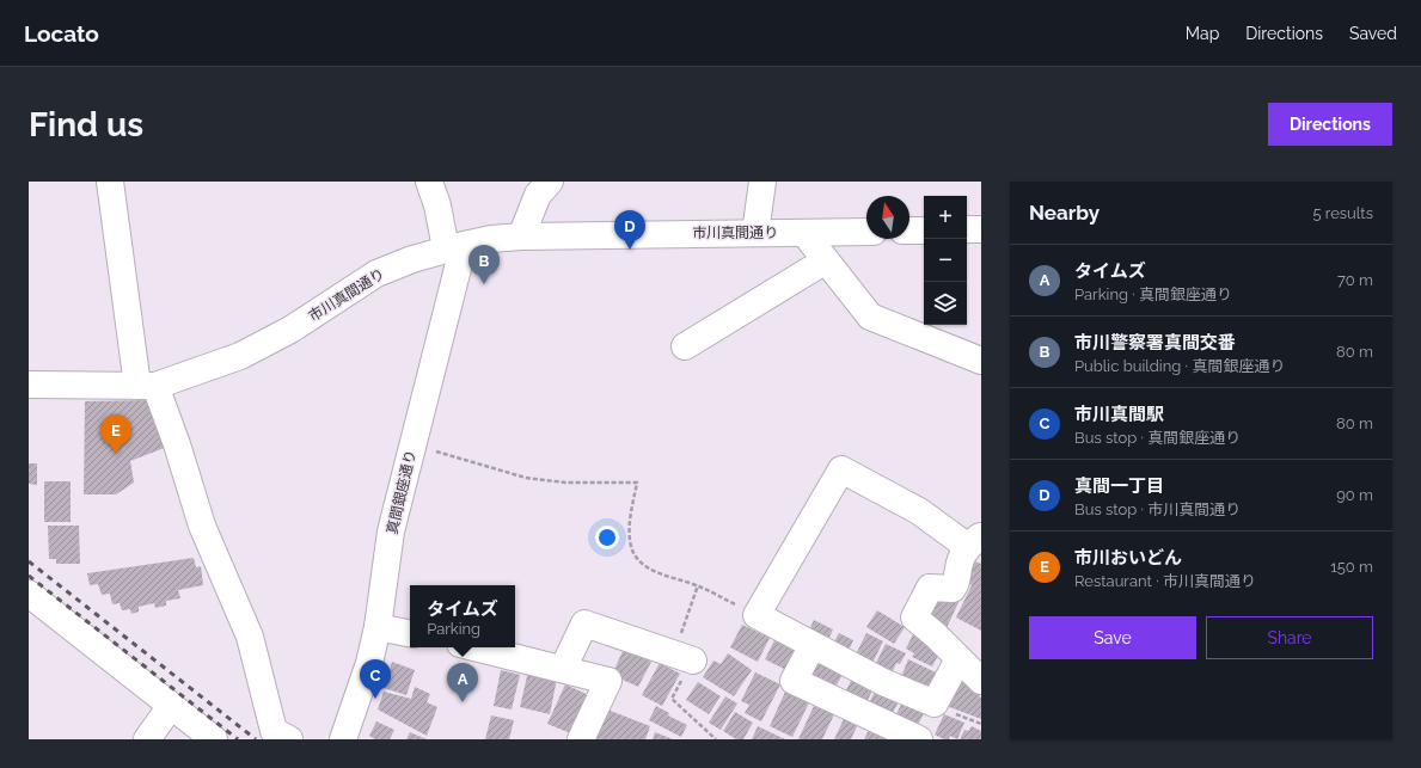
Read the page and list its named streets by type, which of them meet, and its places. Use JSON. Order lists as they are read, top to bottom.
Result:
{
  "streets": {
    "street": ["市川真間通り", "真間銀座通り"]
  },
  "crossings": [
    ["市川真間通り", "真間銀座通り"]
  ],
  "north": "top",
  "page": {
    "header": "Locato",
    "nav": ["Map", "Directions", "Saved"],
    "buttons": [
      "Directions",
      ["Save", "Share"]
    ],
    "title": "Find us",
    "heading": ["Nearby", "5 results"],
    "map_buttons": ["+", "−"],
    "pins": [
      "D",
      "B",
      "E",
      "C",
      "A"
    ],
    "list": [
      {
        "mark": "A",
        "name": "タイムズ",
        "note": "Parking · 真間銀座通り",
        "value": "70 m"
      },
      {
        "mark": "B",
        "name": "市川警察署真間交番",
        "note": "Public building · 真間銀座通り",
        "value": "80 m"
      },
      {
        "mark": "C",
        "name": "市川真間駅",
        "note": "Bus stop · 真間銀座通り",
        "value": "80 m"
      },
      {
        "mark": "D",
        "name": "真間一丁目",
        "note": "Bus stop · 市川真間通り",
        "value": "90 m"
      },
      {
        "mark": "E",
        "name": "市川おいどん",
        "note": "Restaurant · 市川真間通り",
        "value": "150 m"
      }
    ],
    "popup": ["タイムズ", "Parking"]
  }
}
